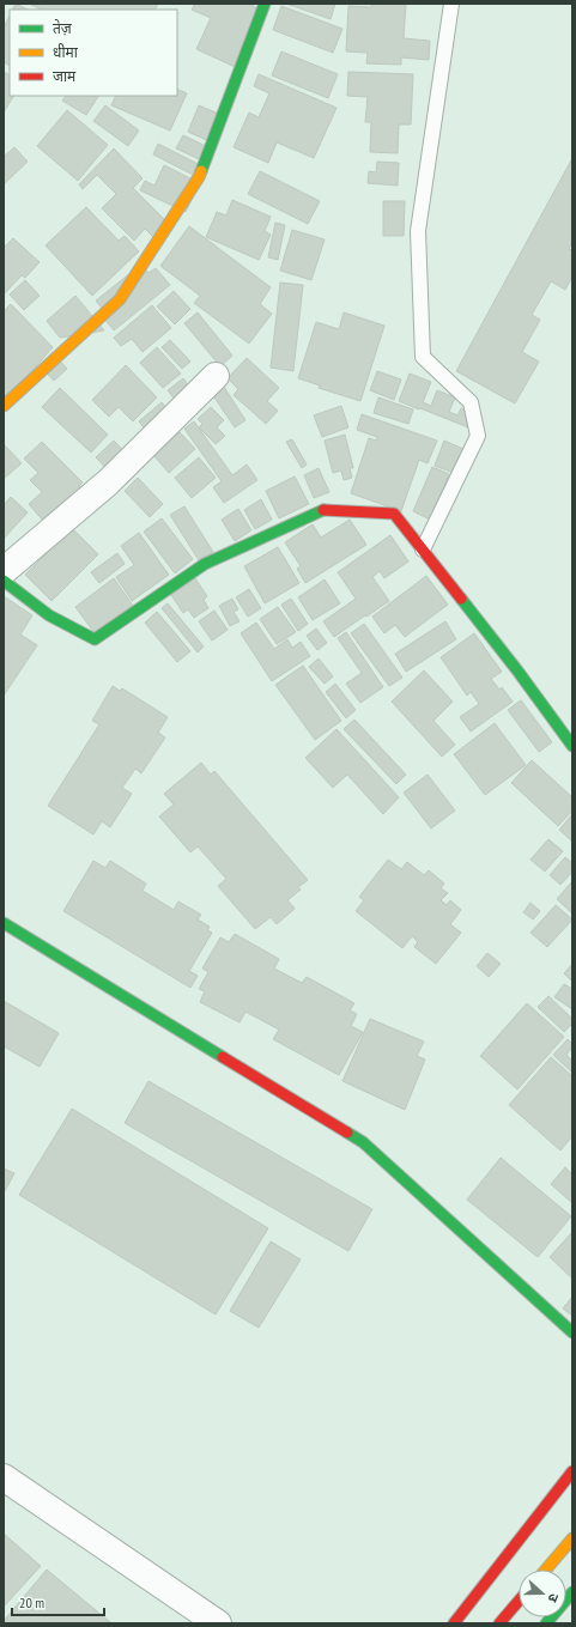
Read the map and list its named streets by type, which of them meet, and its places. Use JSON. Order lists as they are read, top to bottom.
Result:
{
  "legend": ["तेज़", "धीमा", "जाम"],
  "scale_bar": "20 m",
  "north": "right"
}
